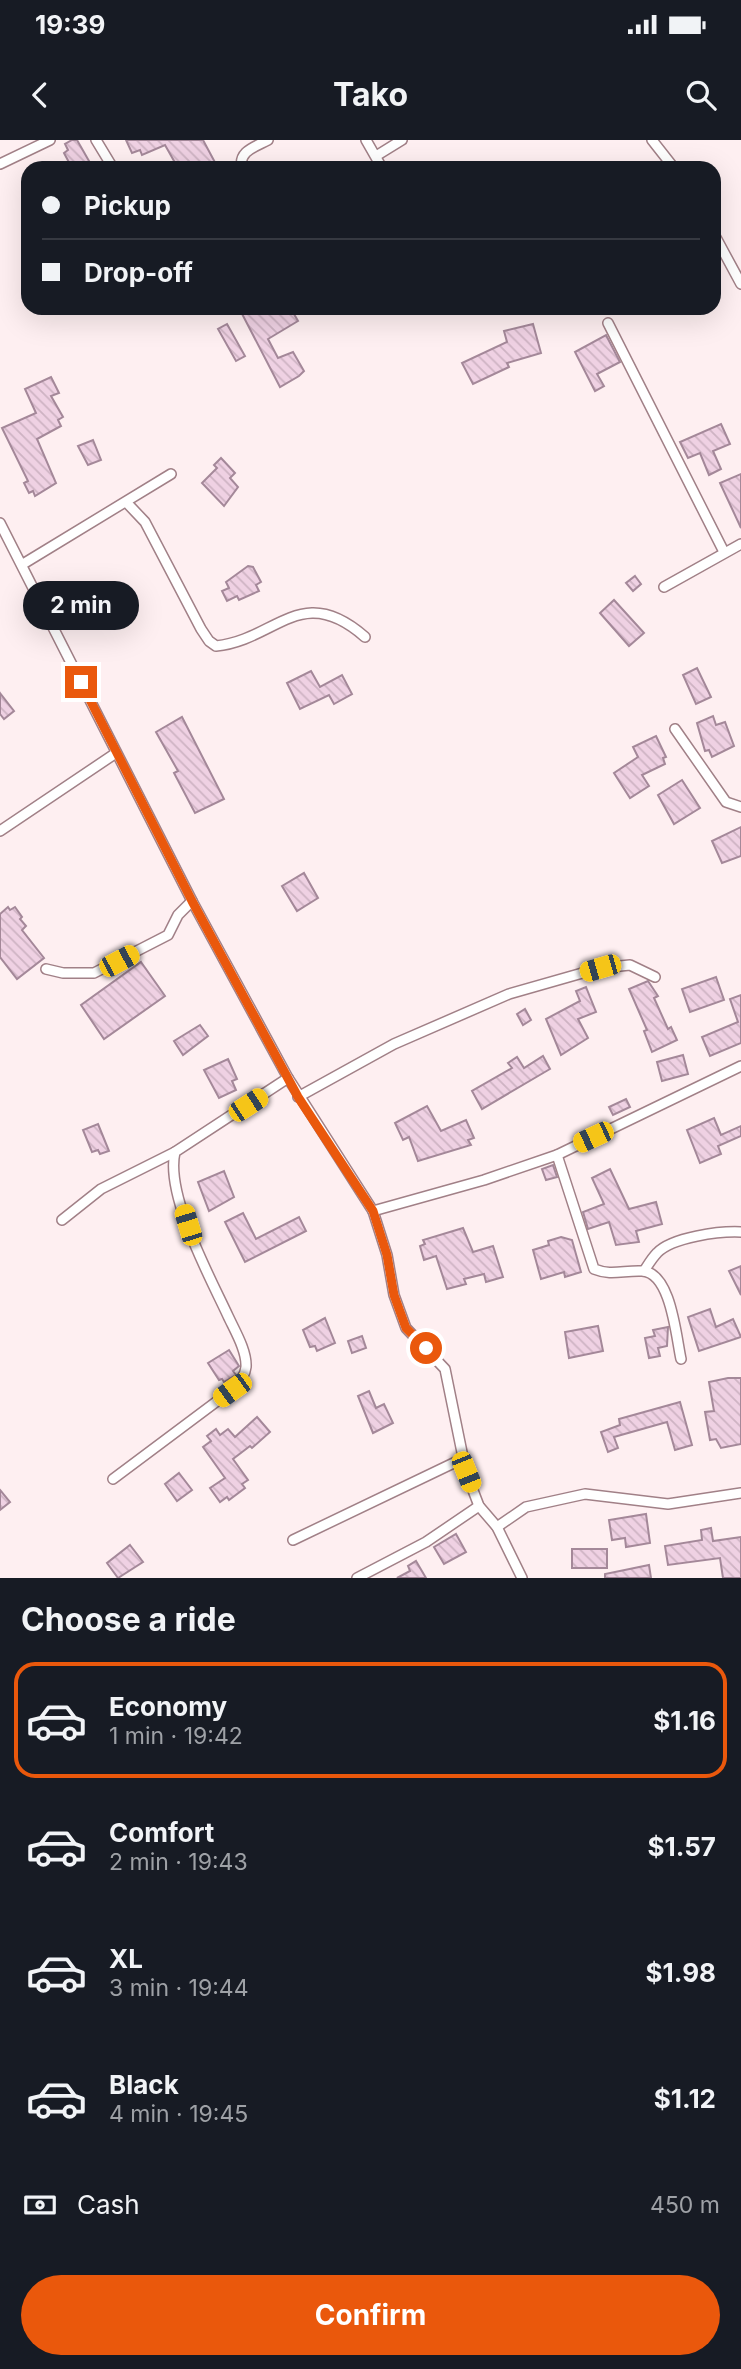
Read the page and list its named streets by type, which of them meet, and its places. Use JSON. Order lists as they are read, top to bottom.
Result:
{
  "page": {
    "status": "19:39",
    "header": "Tako",
    "banner": ["Pickup", "Drop-off"],
    "bubble": "2 min",
    "heading": "Choose a ride",
    "list": [
      {
        "name": "Economy",
        "note": "1 min · 19:42",
        "value": "$1.16"
      },
      {
        "name": "Comfort",
        "note": "2 min · 19:43",
        "value": "$1.57"
      },
      {
        "name": "XL",
        "note": "3 min · 19:44",
        "value": "$1.98"
      },
      {
        "name": "Black",
        "note": "4 min · 19:45",
        "value": "$1.12"
      }
    ],
    "pay": ["Cash", "450 m"],
    "buttons": "Confirm"
  }
}
